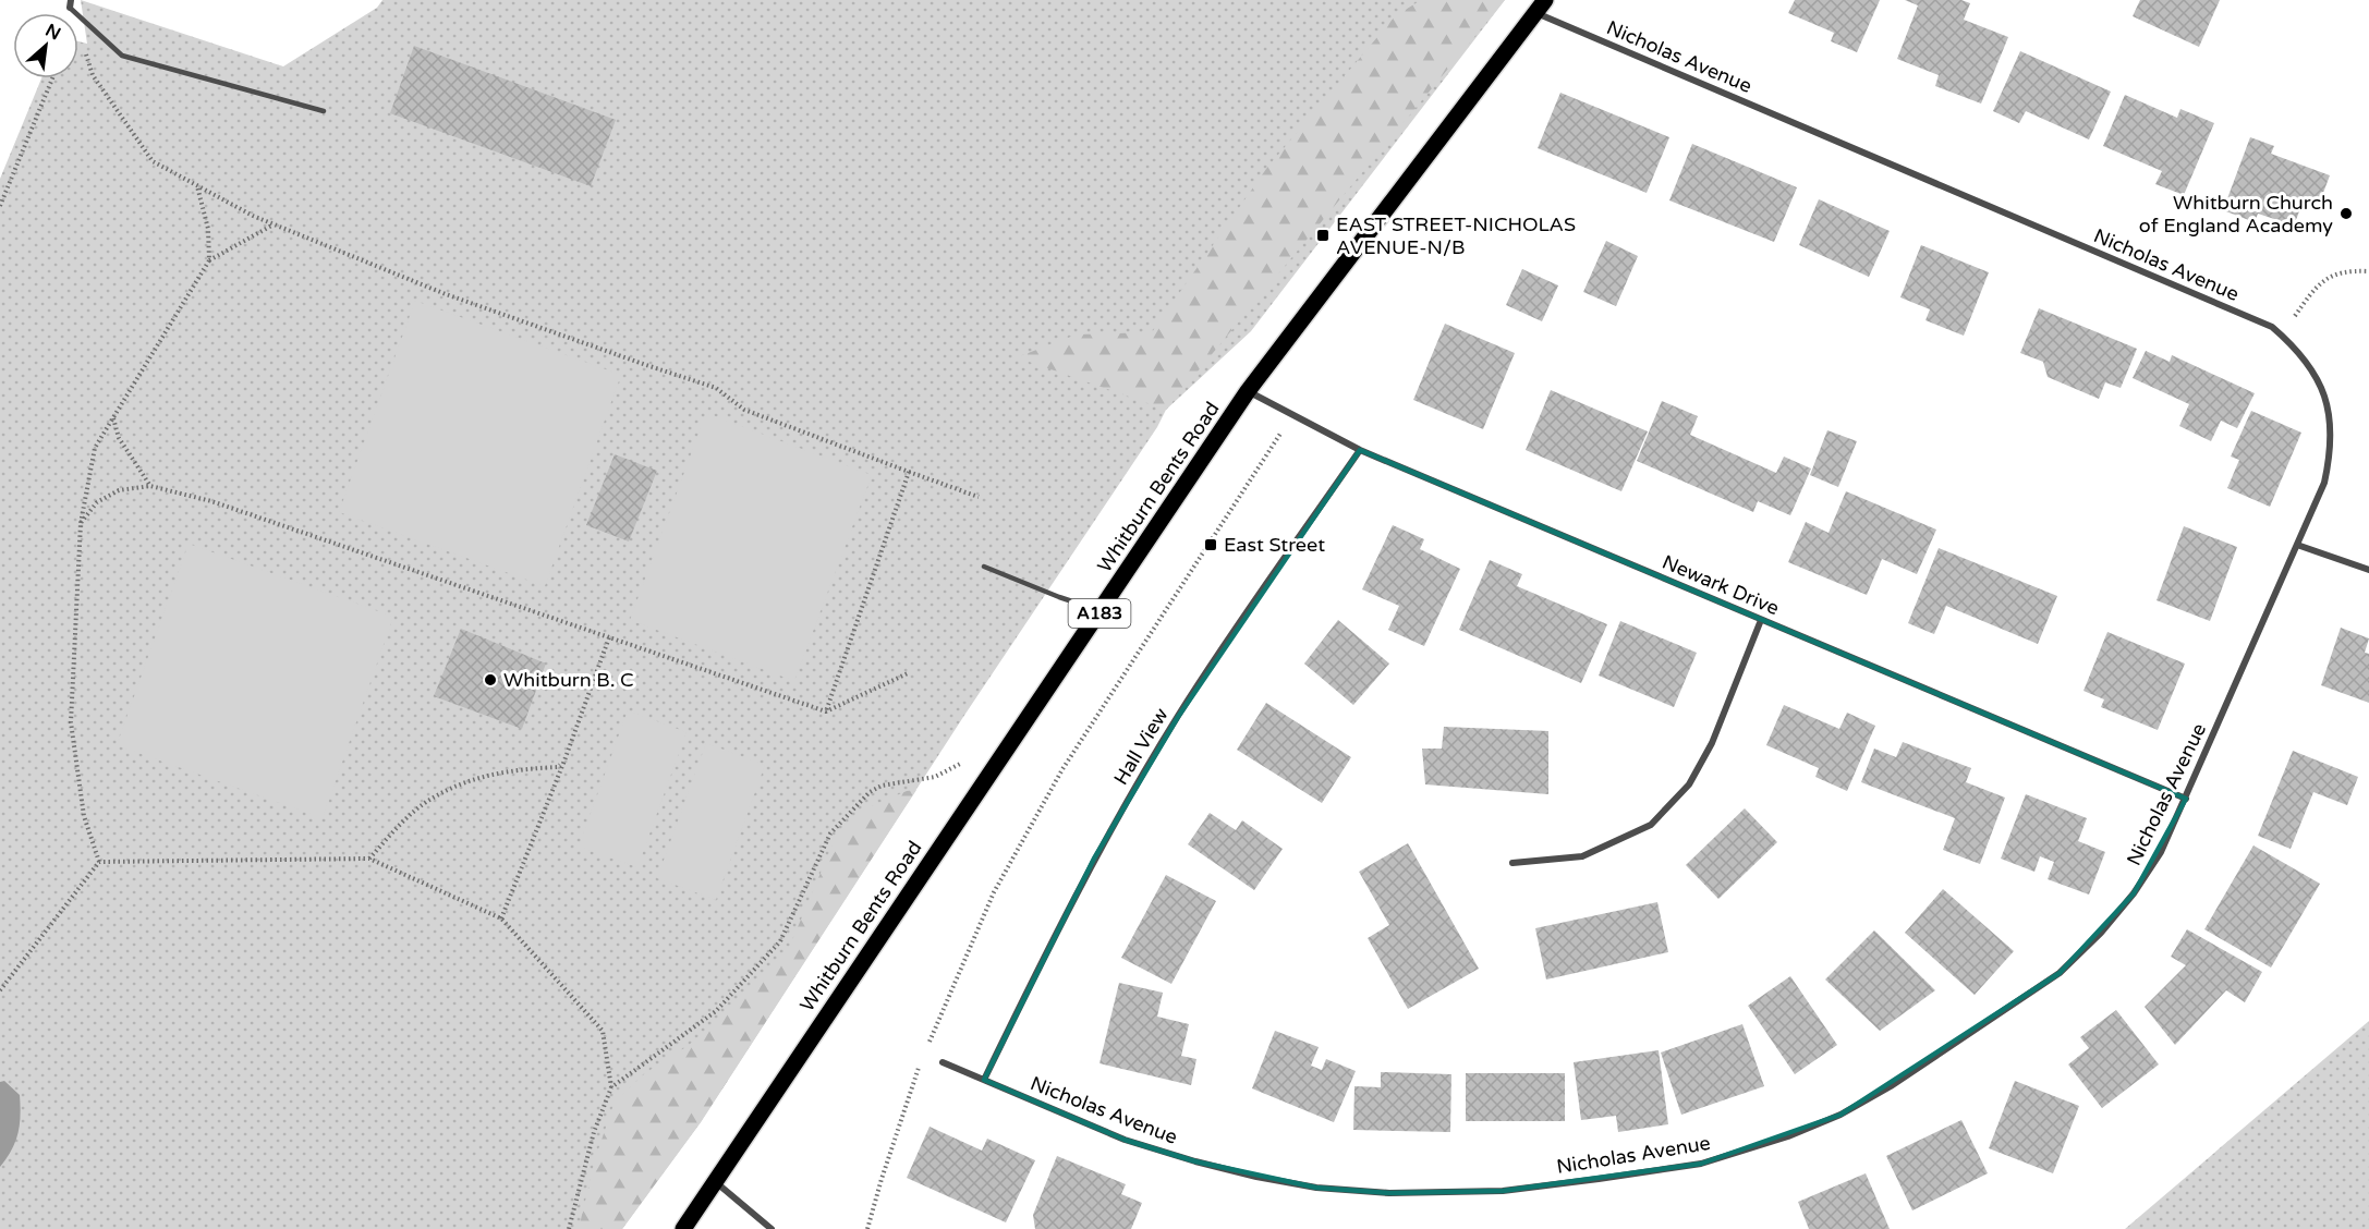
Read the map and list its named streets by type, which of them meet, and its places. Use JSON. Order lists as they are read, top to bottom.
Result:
{
  "streets": {
    "main road": ["Whitburn Bents Road", "A183"],
    "street": ["Nicholas Avenue", "Newark Drive", "Hall View"]
  },
  "crossings": [
    ["Nicholas Avenue", "Whitburn Bents Road"],
    ["Nicholas Avenue", "Newark Drive"],
    ["Nicholas Avenue", "Hall View"],
    ["Whitburn Bents Road", "Newark Drive"],
    ["Newark Drive", "Hall View"]
  ],
  "places": {
    "other": ["Whitburn Church of England Academy", "Whitburn B. C"],
    "transit": ["EAST STREET-NICHOLAS AVENUE-N/B", "East Street"]
  },
  "north": "top right"
}
